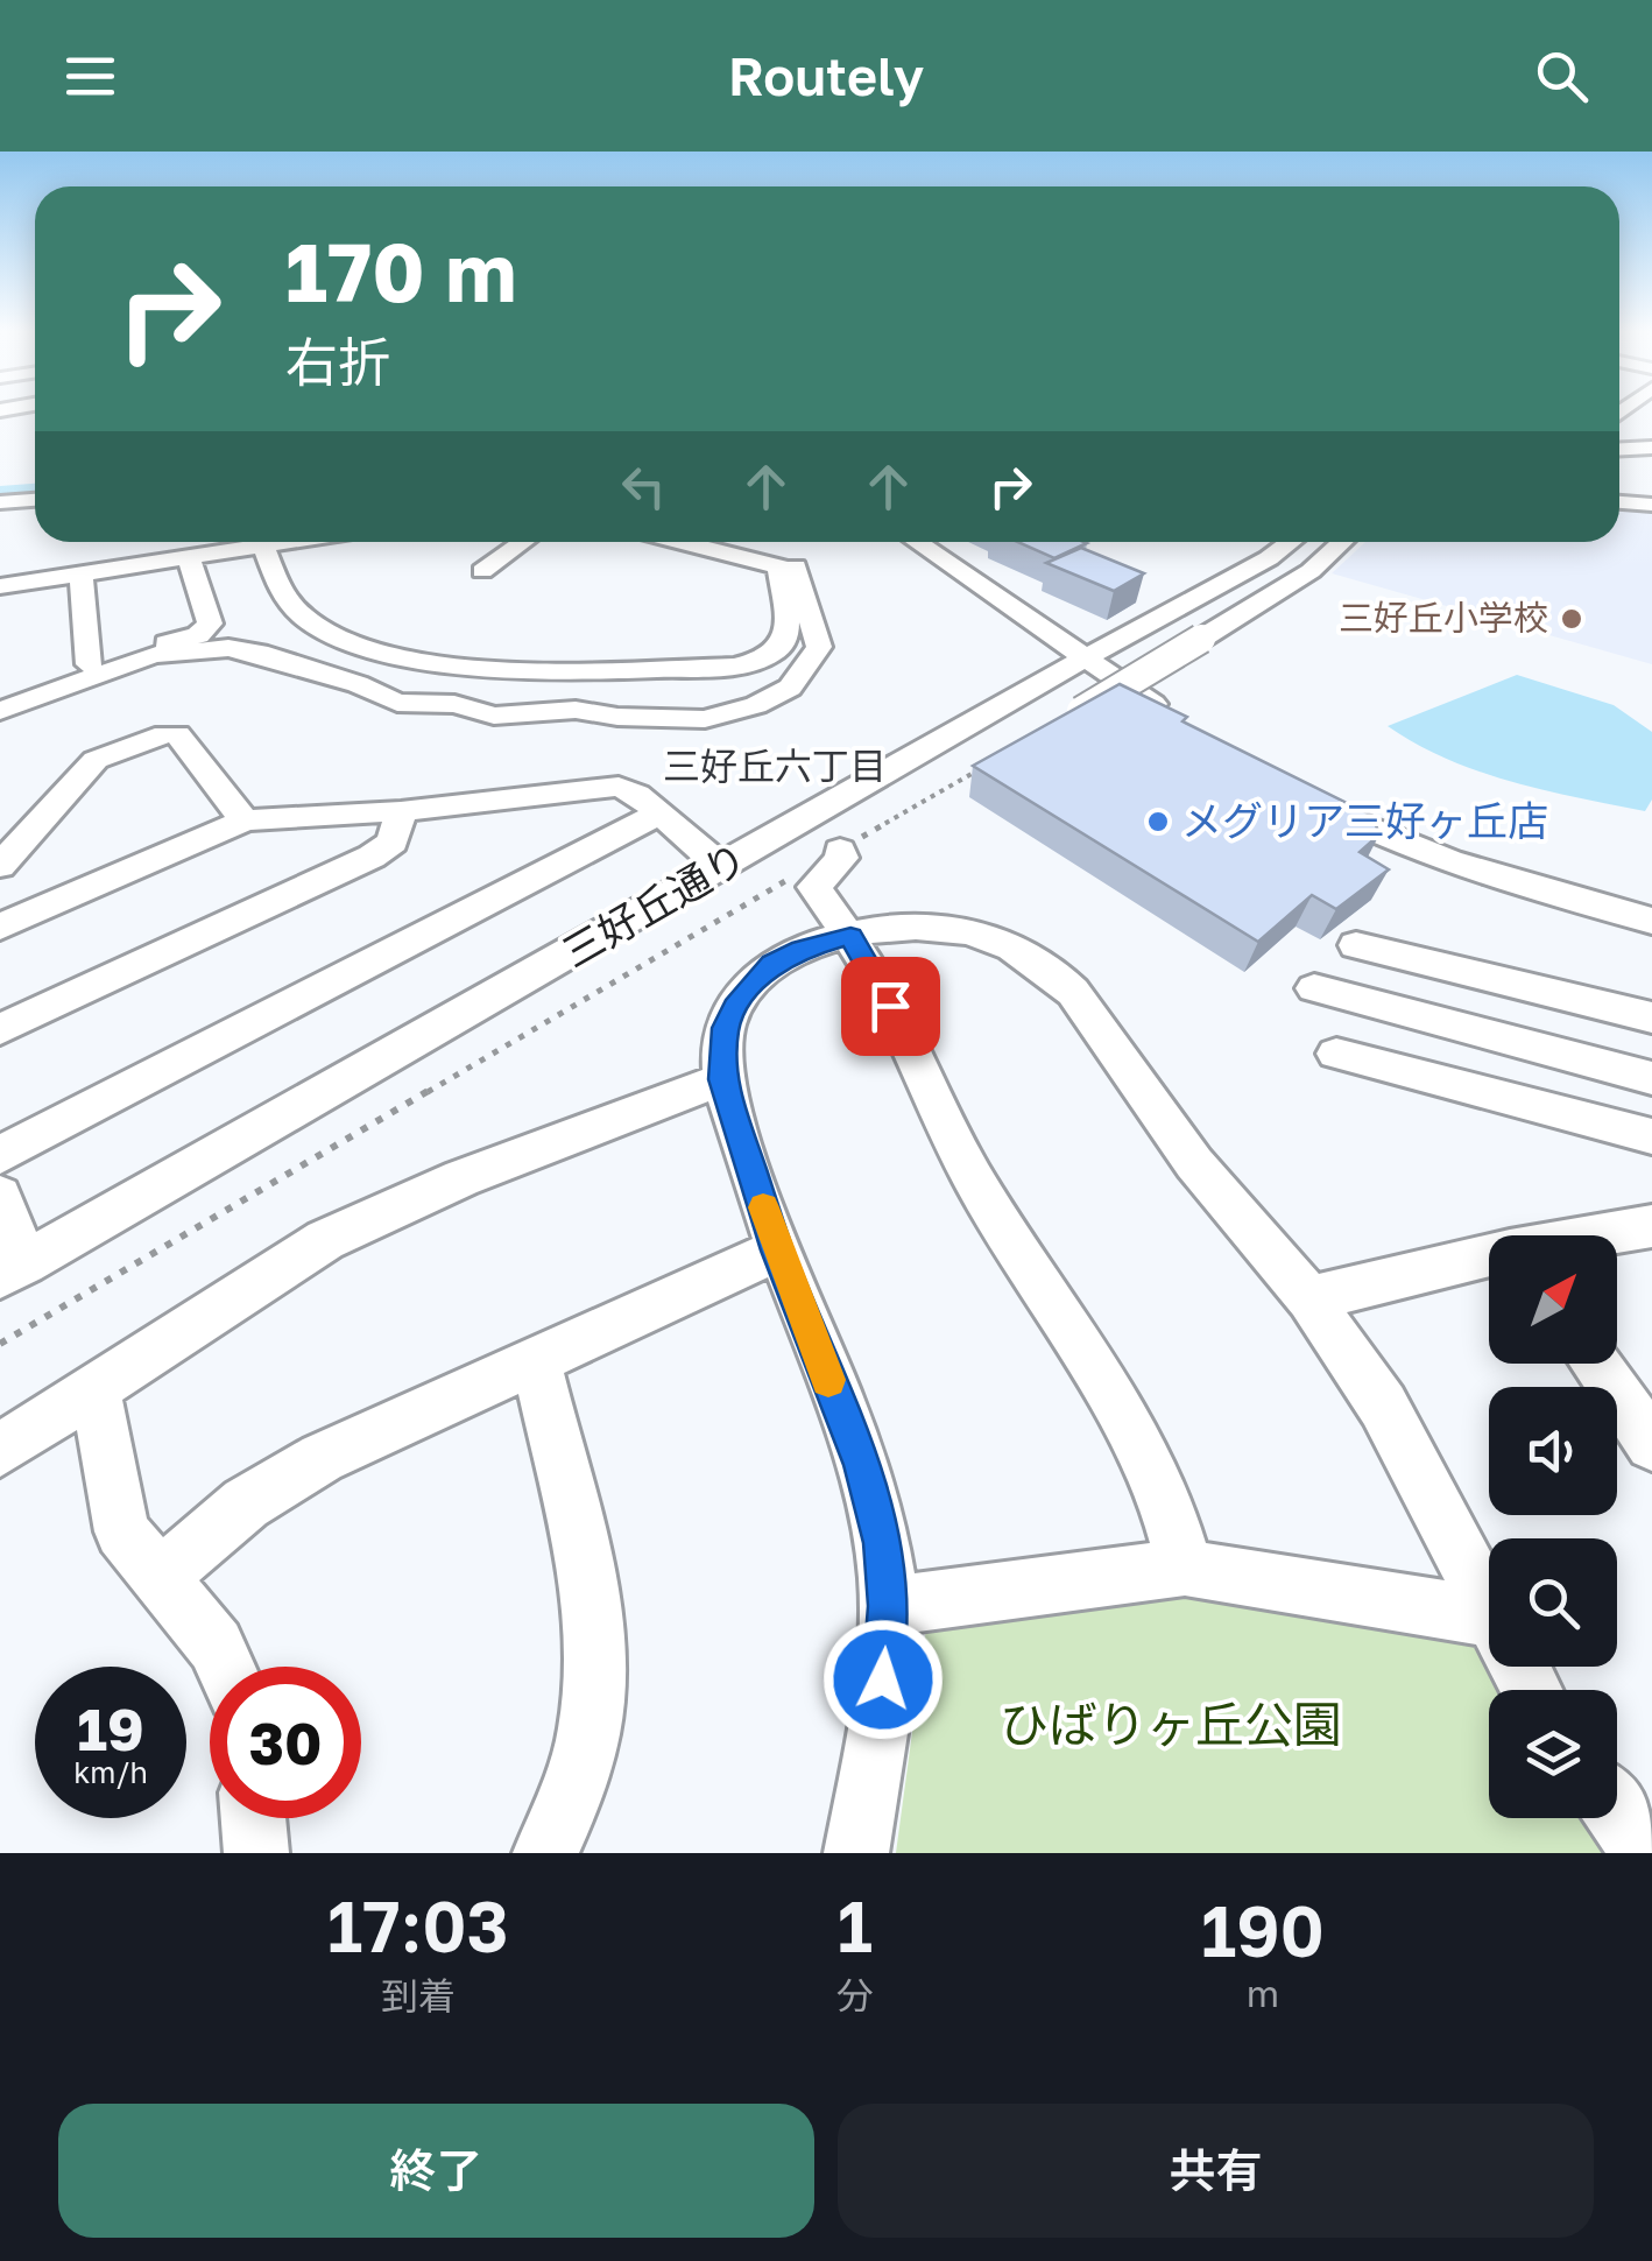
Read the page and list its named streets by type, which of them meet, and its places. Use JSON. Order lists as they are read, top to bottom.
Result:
{
  "streets": {
    "street": ["三好丘通り"]
  },
  "districts": ["三好丘六丁目"],
  "parks": ["ひばりヶ丘公園"],
  "places": ["三好丘小学校", "メグリア三好ヶ丘店"],
  "north": "top right",
  "page": {
    "header": "Routely",
    "turn": ["170 m", "右折"],
    "speed": "19 km/h",
    "limit": "30",
    "eta": [
      "17:03",
      "到着",
      "1",
      "分",
      "190",
      "m"
    ],
    "buttons": ["終了", "共有"]
  }
}
